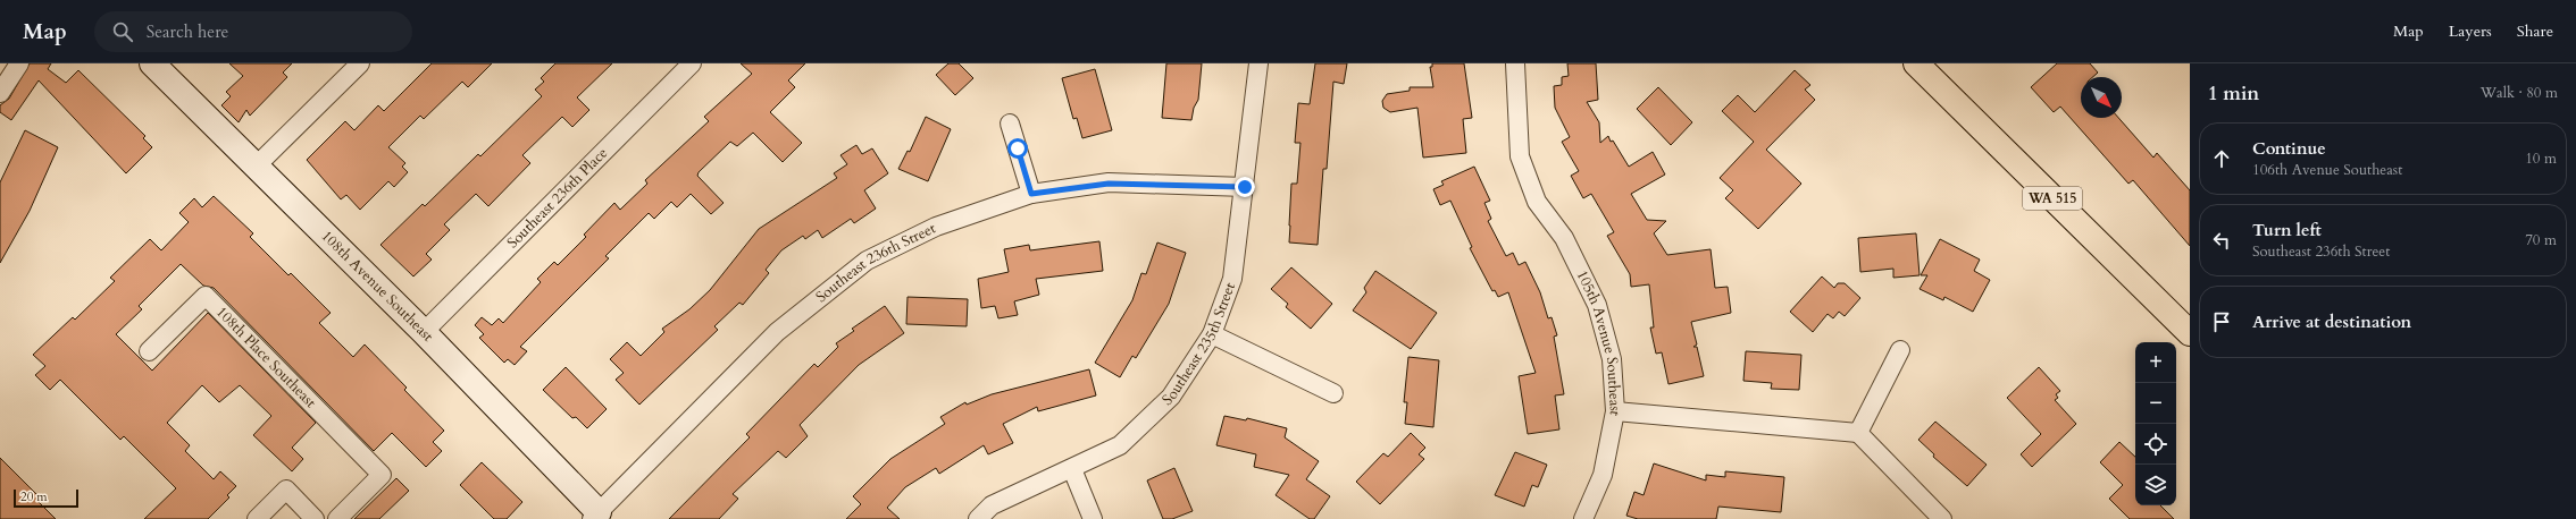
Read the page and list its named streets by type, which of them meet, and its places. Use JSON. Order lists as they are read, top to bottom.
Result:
{
  "streets": {
    "main road": ["WA 515"],
    "street": [
      "Southeast 236th Place",
      "Southeast 236th Street",
      "108th Avenue Southeast",
      "105th Avenue Southeast",
      "Southeast 235th Street",
      "108th Place Southeast"
    ]
  },
  "crossings": [
    ["Southeast 236th Place", "108th Avenue Southeast"],
    ["Southeast 236th Street", "108th Avenue Southeast"],
    ["Southeast 236th Street", "Southeast 235th Street"]
  ],
  "scale_bar": "20 m",
  "north": "bottom right",
  "page": {
    "header": "Map",
    "search": "Search here",
    "nav": ["Map", "Layers", "Share"],
    "heading": ["1 min", "Walk · 80 m"],
    "list": [
      ["Continue", "106th Avenue Southeast", "10 m"],
      ["Turn left", "Southeast 236th Street", "70 m"],
      "Arrive at destination"
    ],
    "map_buttons": ["+", "−"],
    "scale": "20 m"
  }
}
